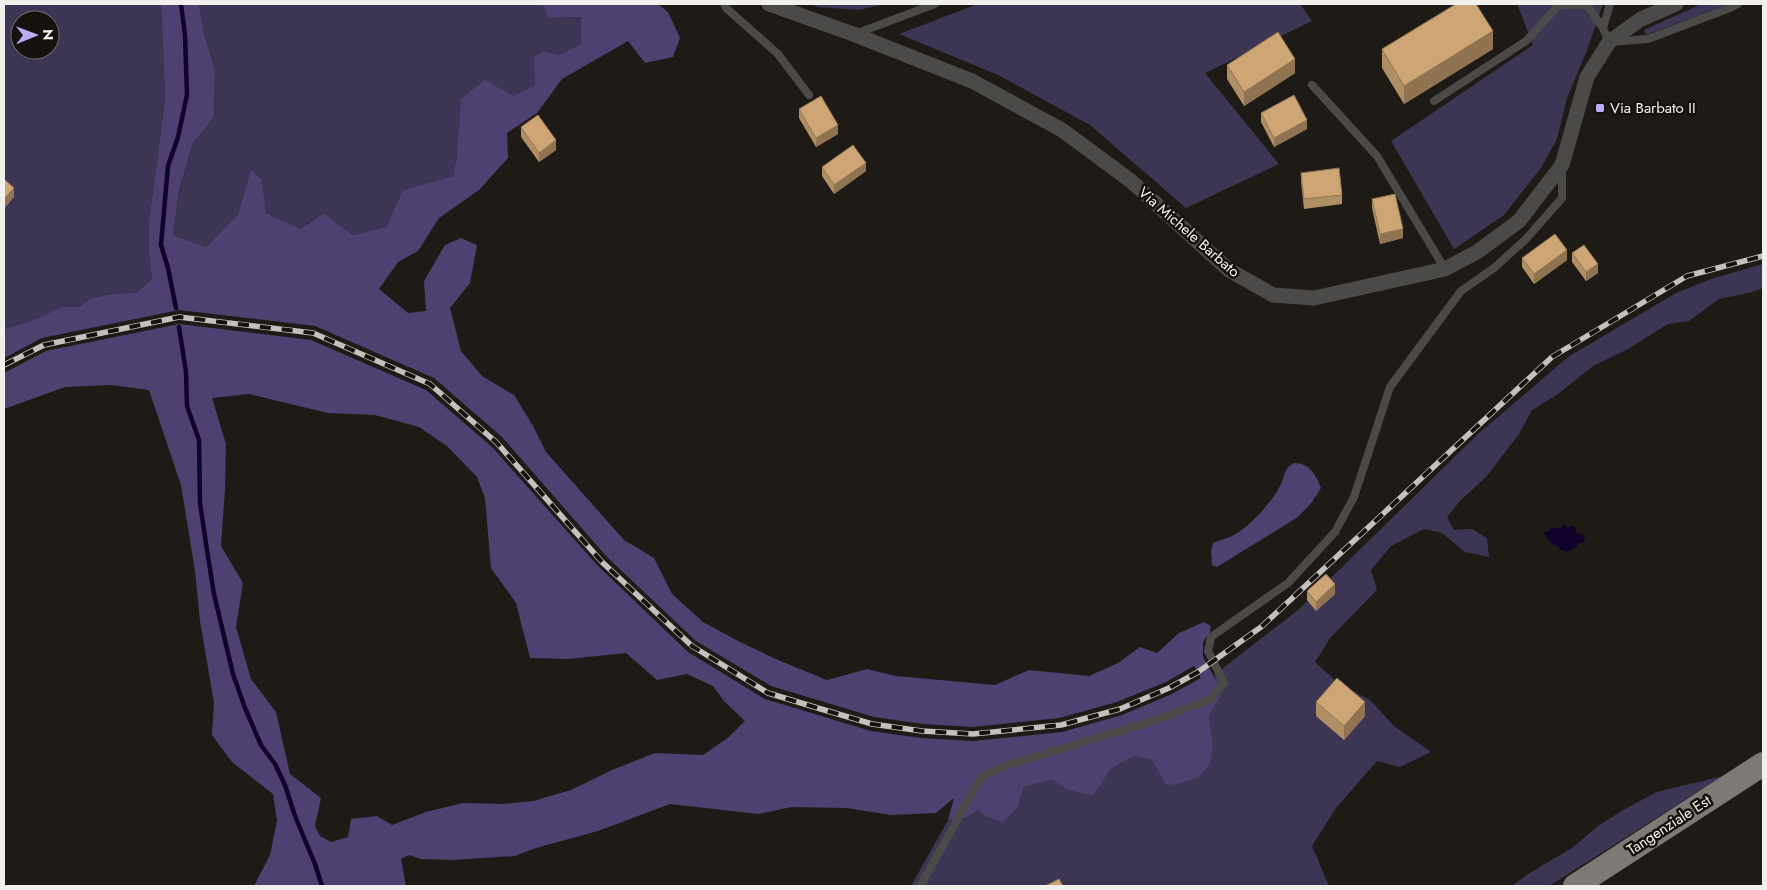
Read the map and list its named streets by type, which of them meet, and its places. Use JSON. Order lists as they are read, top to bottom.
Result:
{
  "streets": {
    "main road": ["Tangenziale Est"],
    "street": ["Via Michele Barbato"]
  },
  "places": {
    "transit": ["Via Barbato II"]
  },
  "north": "right"
}
